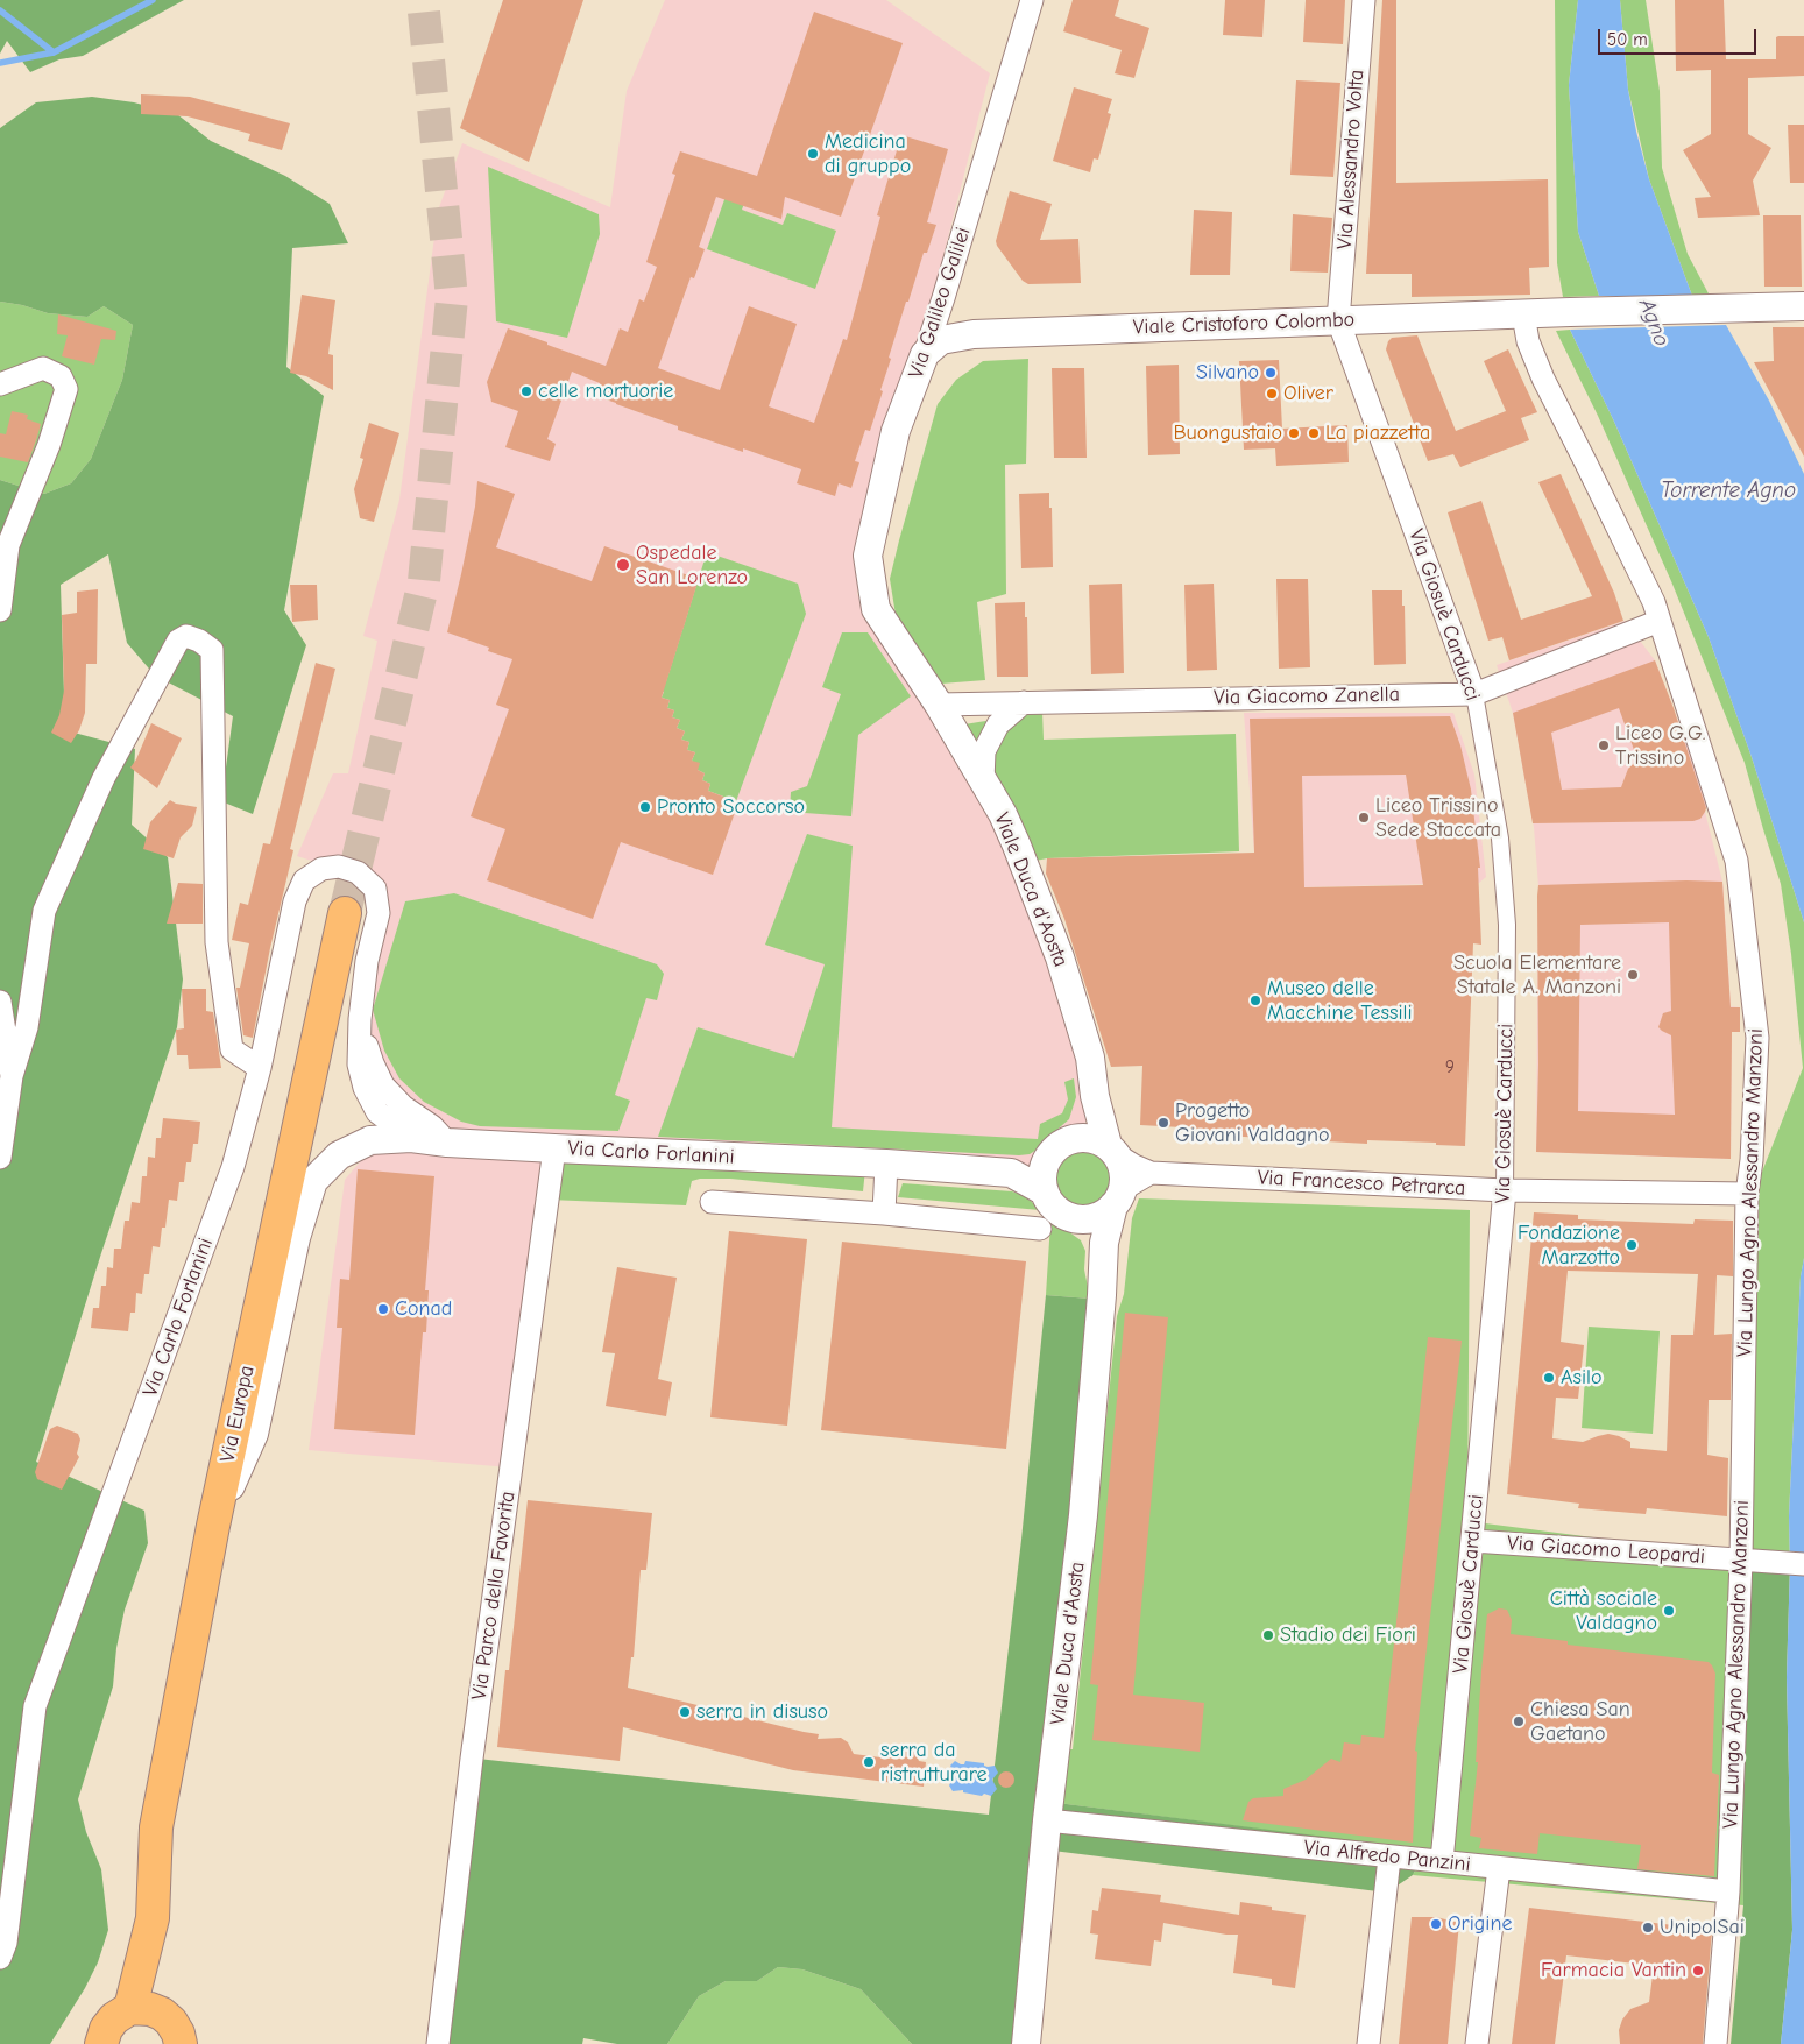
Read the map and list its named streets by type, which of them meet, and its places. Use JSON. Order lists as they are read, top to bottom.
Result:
{
  "streets": {
    "main road": ["Via Europa"],
    "street": [
      "Via Alessandro Volta",
      "Via Galileo Galilei",
      "Viale Cristoforo Colombo",
      "Via Giosuè Carducci",
      "Via Giacomo Zanella",
      "Viale Duca d'Aosta",
      "Via Carlo Forlanini",
      "Via Francesco Petrarca",
      "Via Lungo Agno Alessandro Manzoni",
      "Via Giacomo Leopardi",
      "Via Parco della Favorita",
      "Via Alfredo Panzini"
    ]
  },
  "crossings": [
    ["Via Alessandro Volta", "Viale Cristoforo Colombo"],
    ["Via Alessandro Volta", "Via Giosuè Carducci"],
    ["Via Galileo Galilei", "Viale Cristoforo Colombo"],
    ["Via Galileo Galilei", "Viale Duca d'Aosta"],
    ["Viale Cristoforo Colombo", "Via Giosuè Carducci"],
    ["Viale Cristoforo Colombo", "Via Lungo Agno Alessandro Manzoni"],
    ["Via Giosuè Carducci", "Via Giacomo Zanella"],
    ["Via Giosuè Carducci", "Via Francesco Petrarca"],
    ["Via Giosuè Carducci", "Via Giacomo Leopardi"],
    ["Via Giosuè Carducci", "Via Alfredo Panzini"],
    ["Via Giacomo Zanella", "Viale Duca d'Aosta"],
    ["Via Giacomo Zanella", "Via Lungo Agno Alessandro Manzoni"],
    ["Viale Duca d'Aosta", "Via Alfredo Panzini"],
    ["Via Carlo Forlanini", "Via Parco della Favorita"],
    ["Via Francesco Petrarca", "Via Lungo Agno Alessandro Manzoni"],
    ["Via Lungo Agno Alessandro Manzoni", "Via Giacomo Leopardi"],
    ["Via Lungo Agno Alessandro Manzoni", "Via Alfredo Panzini"]
  ],
  "water": ["Agno", "Torrente Agno"],
  "places": [
    "Medicina di gruppo",
    "Silvano",
    "celle mortuorie",
    "Oliver",
    "Buongustaio",
    "La piazzetta",
    "Ospedale San Lorenzo",
    "Liceo G.G. Trissino",
    "Pronto Soccorso",
    "Liceo Trissino Sede Staccata",
    "Scuola Elementare Statale A. Manzoni",
    "Museo delle Macchine Tessili",
    "Progetto Giovani Valdagno",
    "Fondazione Marzotto",
    "Conad",
    "Asilo",
    "Città sociale Valdagno",
    "Stadio dei Fiori",
    "serra in disuso",
    "Chiesa San Gaetano",
    "serra da ristrutturare",
    "Origine",
    "UnipolSai",
    "Farmacia Vantin"
  ],
  "house_numbers": ["9"],
  "scale_bar": "50 m"
}
